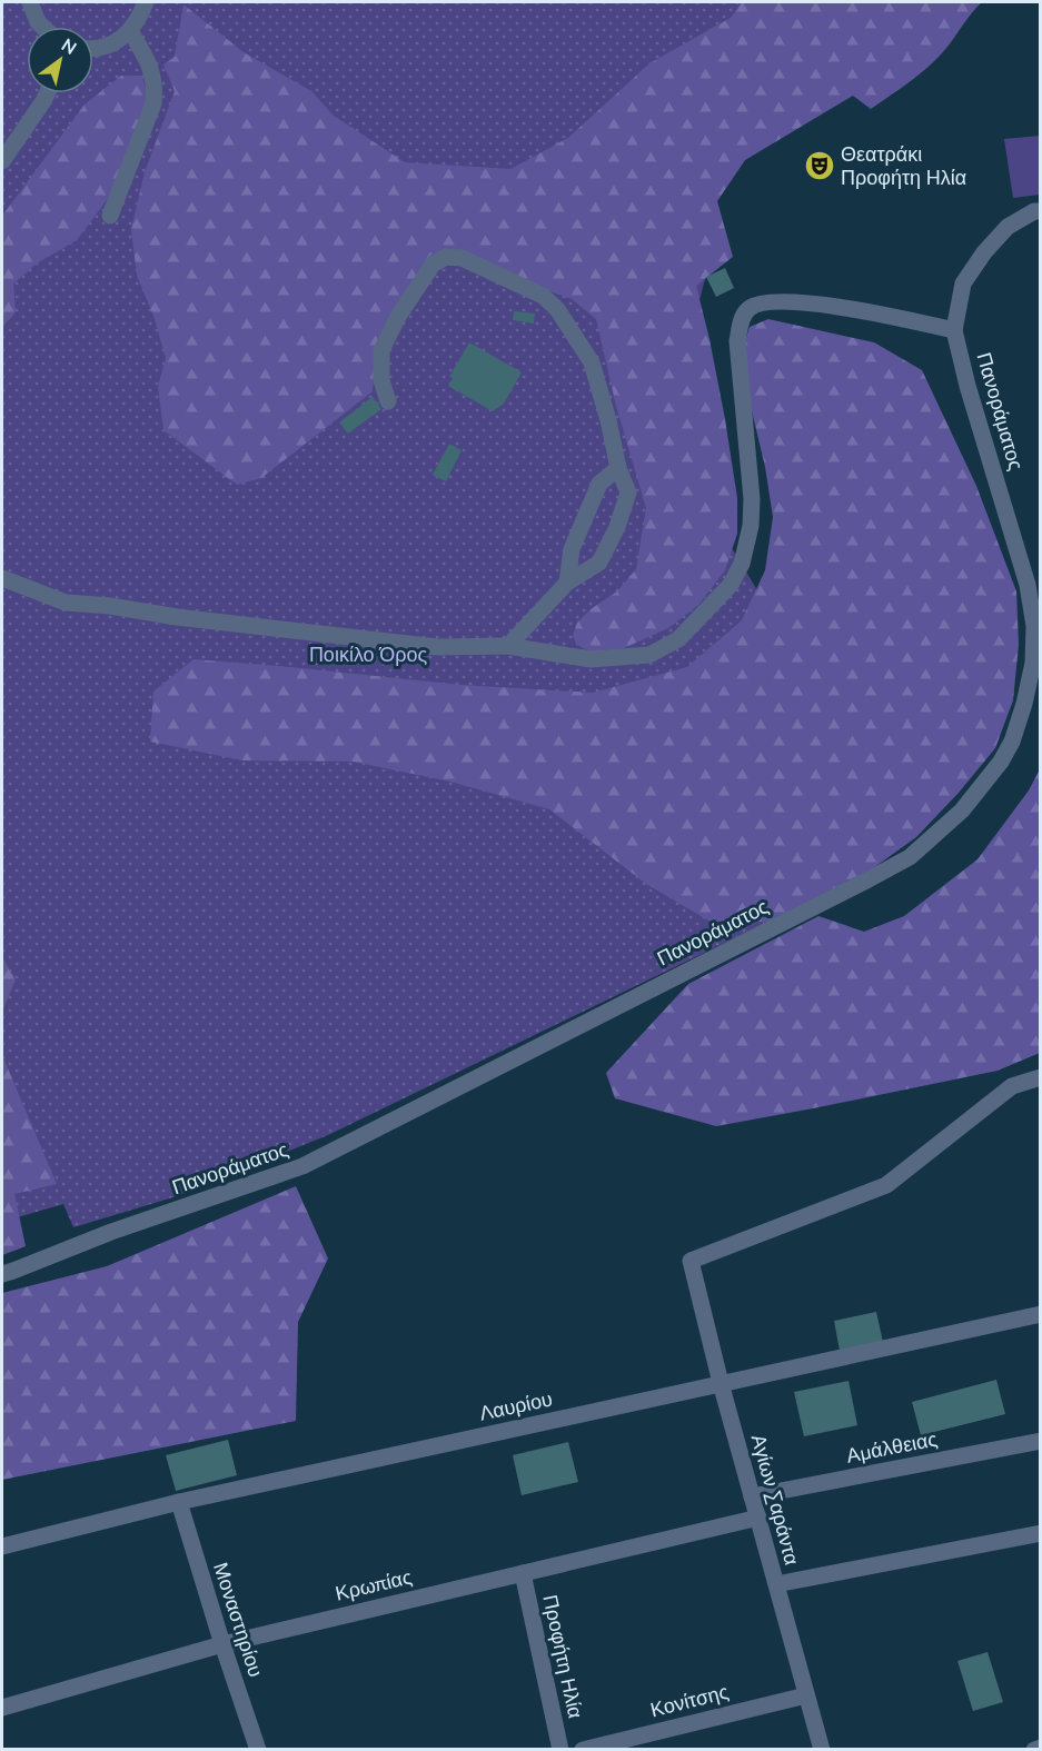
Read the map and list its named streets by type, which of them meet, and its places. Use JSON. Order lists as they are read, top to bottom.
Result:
{
  "streets": {
    "street": [
      "Πανοράματος",
      "Λαυρίου",
      "Αμάλθειας",
      "Αγίων Σαράντα",
      "Κρωπίας",
      "Μοναστηρίου",
      "Προφήτη Ηλία",
      "Κονίτσης"
    ]
  },
  "crossings": [
    ["Λαυρίου", "Αγίων Σαράντα"],
    ["Λαυρίου", "Μοναστηρίου"],
    ["Αμάλθειας", "Αγίων Σαράντα"],
    ["Αγίων Σαράντα", "Κρωπίας"],
    ["Αγίων Σαράντα", "Κονίτσης"],
    ["Κρωπίας", "Μοναστηρίου"],
    ["Κρωπίας", "Προφήτη Ηλία"]
  ],
  "parks": ["Ποικίλο Όρος"],
  "places": {
    "theatre": ["Θεατράκι Προφήτη Ηλία"]
  },
  "north": "top right"
}
